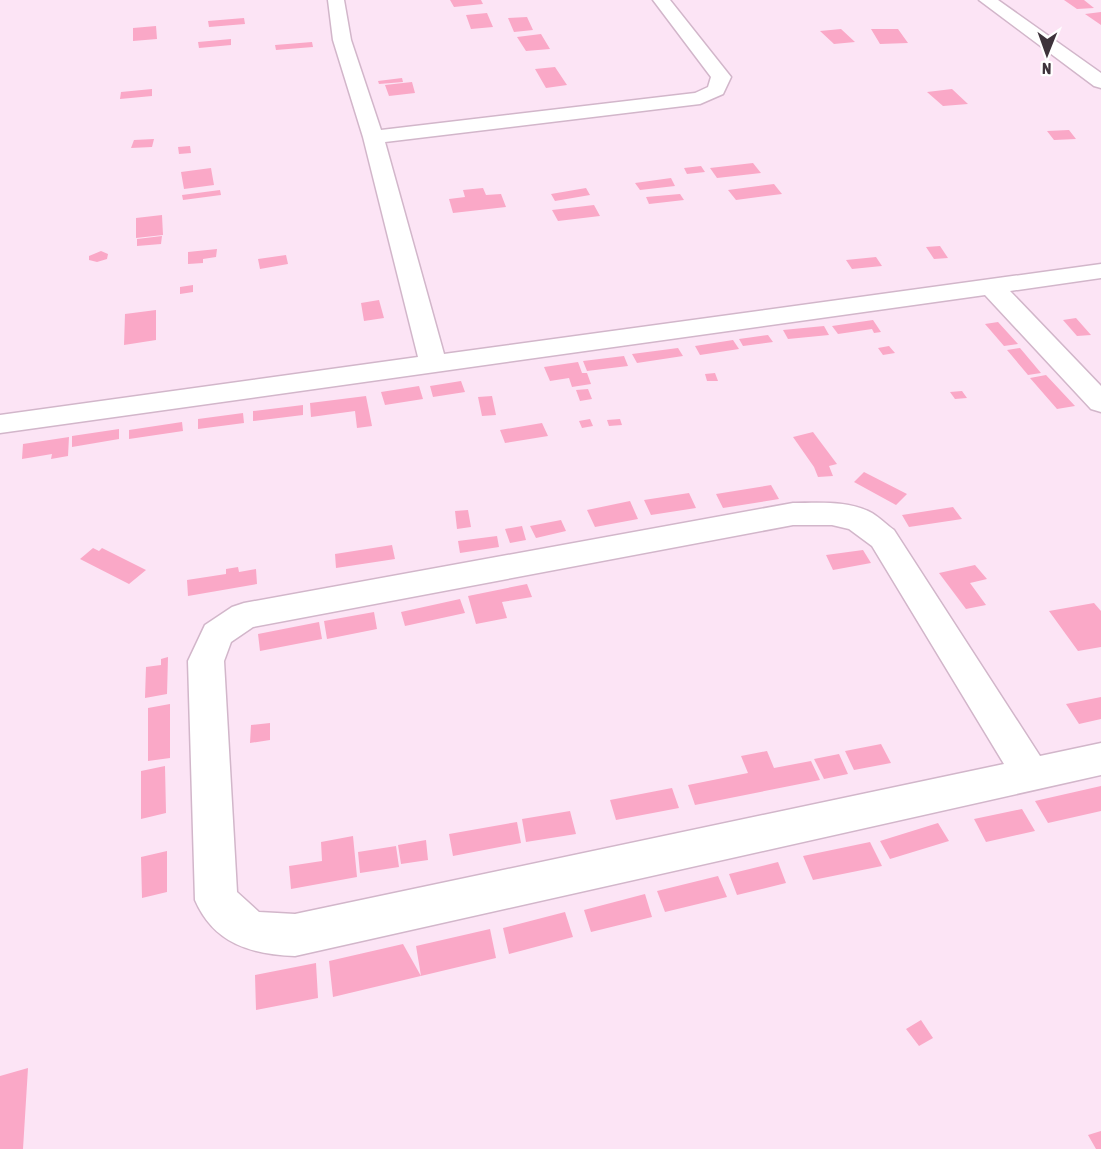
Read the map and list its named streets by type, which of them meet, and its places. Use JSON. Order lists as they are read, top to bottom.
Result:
{
  "north": "bottom"
}
